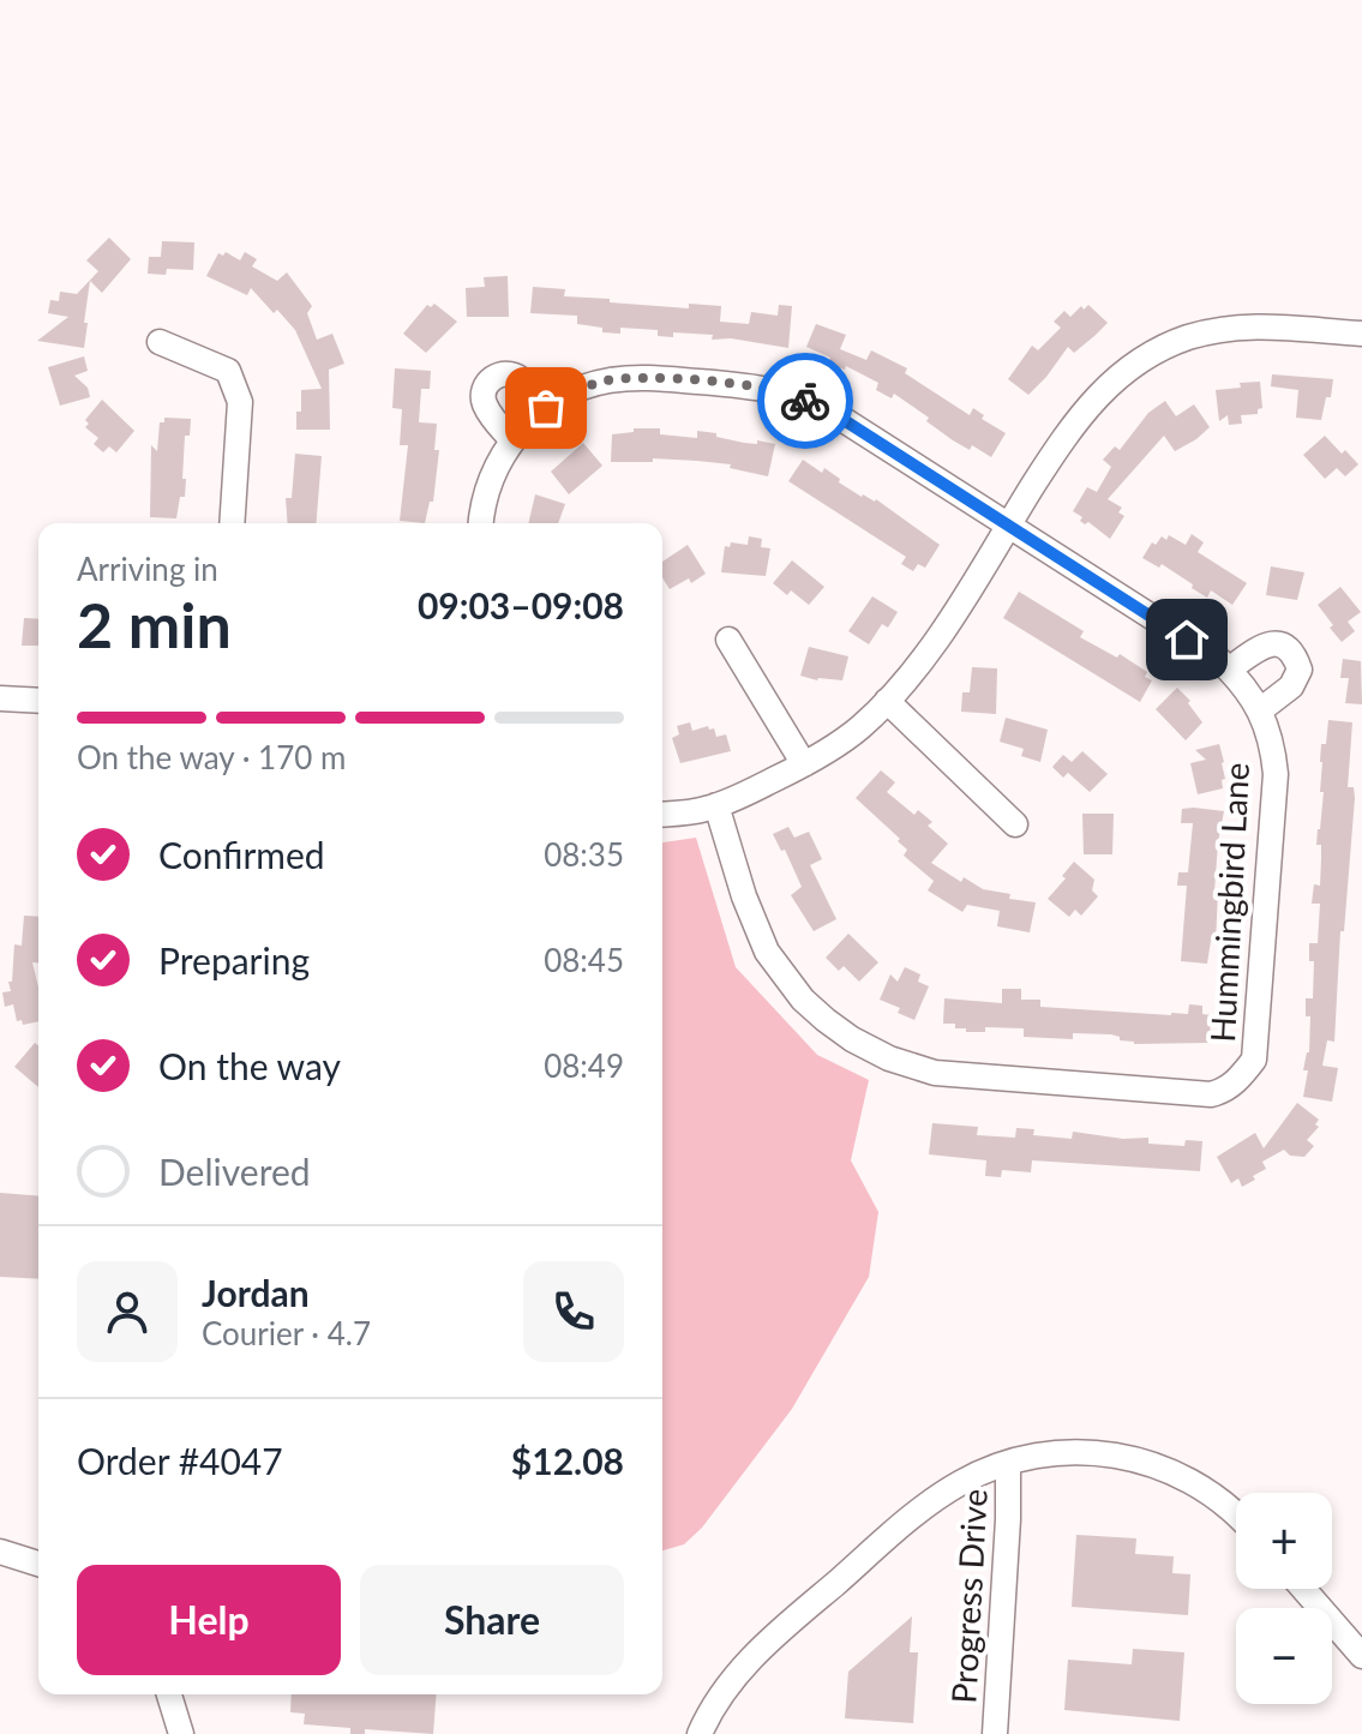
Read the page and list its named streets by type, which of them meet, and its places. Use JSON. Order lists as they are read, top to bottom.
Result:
{
  "streets": {
    "street": ["Hummingbird Lane", "Progress Drive"]
  },
  "page": {
    "heading": ["2 min", "Arriving in", "09:03–09:08"],
    "panel": [
      "Jordan",
      "Courier · 4.7",
      "Order #4047",
      "$12.08"
    ],
    "bar": "On the way · 170 m",
    "list": [
      ["Confirmed", "08:35"],
      ["Preparing", "08:45"],
      ["On the way", "08:49"],
      "Delivered"
    ],
    "map_buttons": ["+", "−"],
    "buttons": ["Help", "Share"]
  }
}
